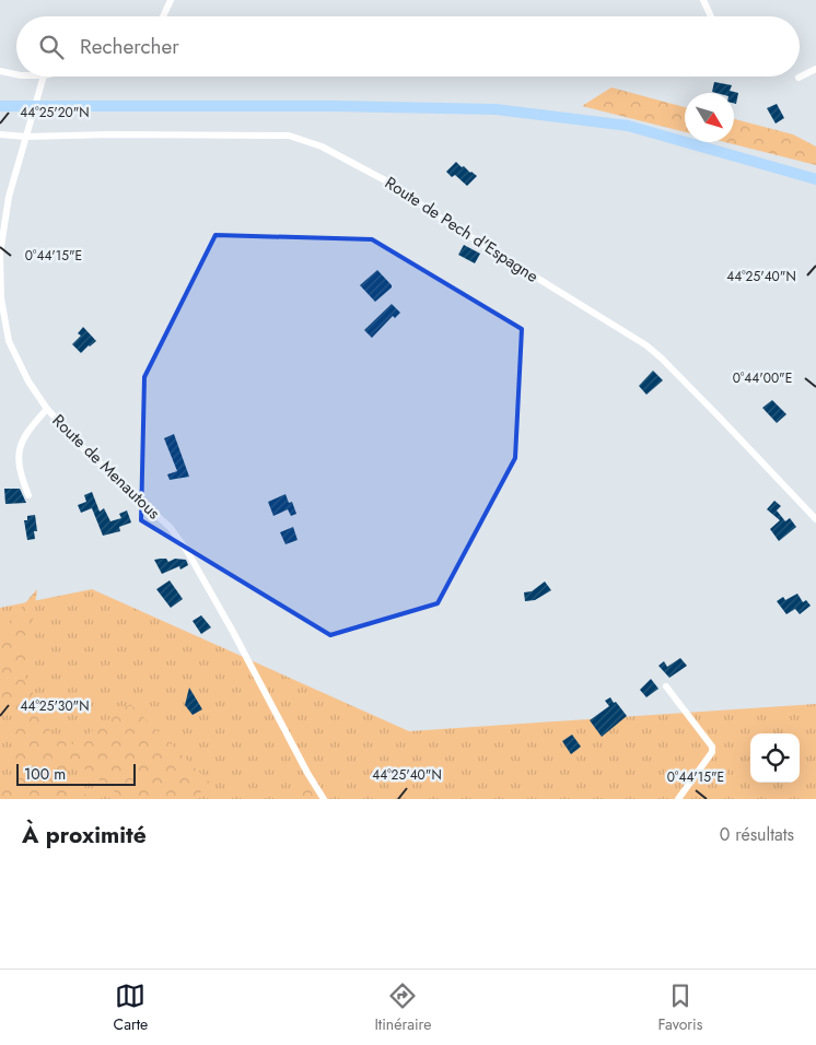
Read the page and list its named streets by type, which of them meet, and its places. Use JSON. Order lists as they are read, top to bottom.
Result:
{
  "streets": {
    "street": ["Route de Pech d'Espagne", "Route de Menautous"]
  },
  "crossings": [
    ["Route de Pech d'Espagne", "Route de Menautous"]
  ],
  "scale_bar": "100 m",
  "north": "bottom right",
  "page": {
    "search": "Rechercher",
    "scale": "100 m",
    "heading": ["À proximité", "0 résultats"],
    "nav": ["Carte", "Itinéraire", "Favoris"]
  },
  "coordinates": [
    "44°25'20\"N",
    "0°44'15\"E",
    "44°25'40\"N",
    "0°44'00\"E",
    "44°25'30\"N"
  ]
}
